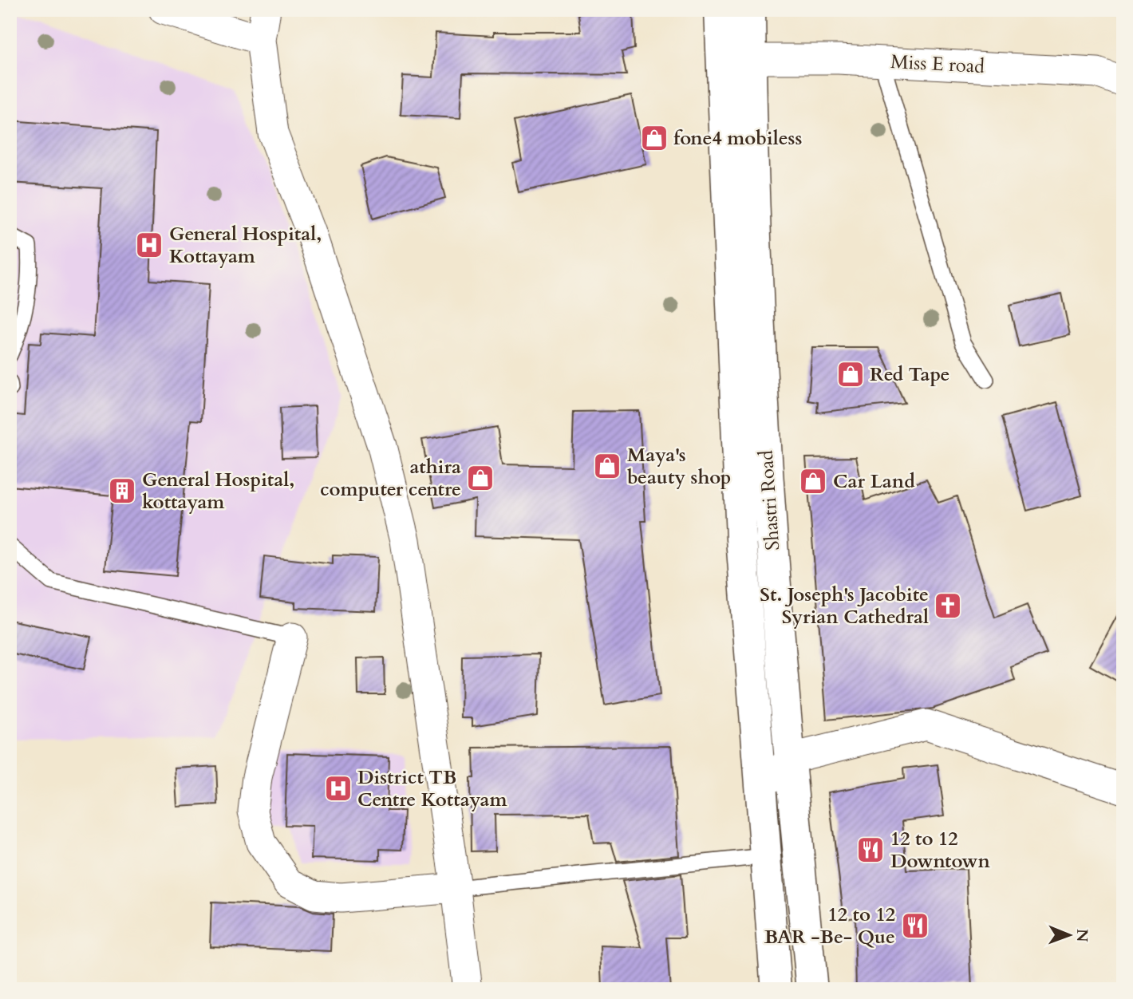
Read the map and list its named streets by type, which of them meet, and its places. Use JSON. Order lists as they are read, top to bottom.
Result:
{
  "streets": {
    "highway": ["Shastri Road"],
    "street": ["Miss E road"]
  },
  "crossings": [
    ["Miss E road", "Shastri Road"]
  ],
  "places": {
    "shop": [
      "fone4 mobiless",
      "Red Tape",
      "Maya's beauty shop",
      "athira computer centre",
      "Car Land"
    ],
    "hospital": ["General Hospital, Kottayam", "District TB Centre Kottayam"],
    "building": ["General Hospital, kottayam"],
    "church": ["St. Joseph's Jacobite Syrian Cathedral"],
    "restaurant": ["12 to 12 Downtown", "12 to 12 BAR -Be- Que"]
  },
  "north": "right"
}
